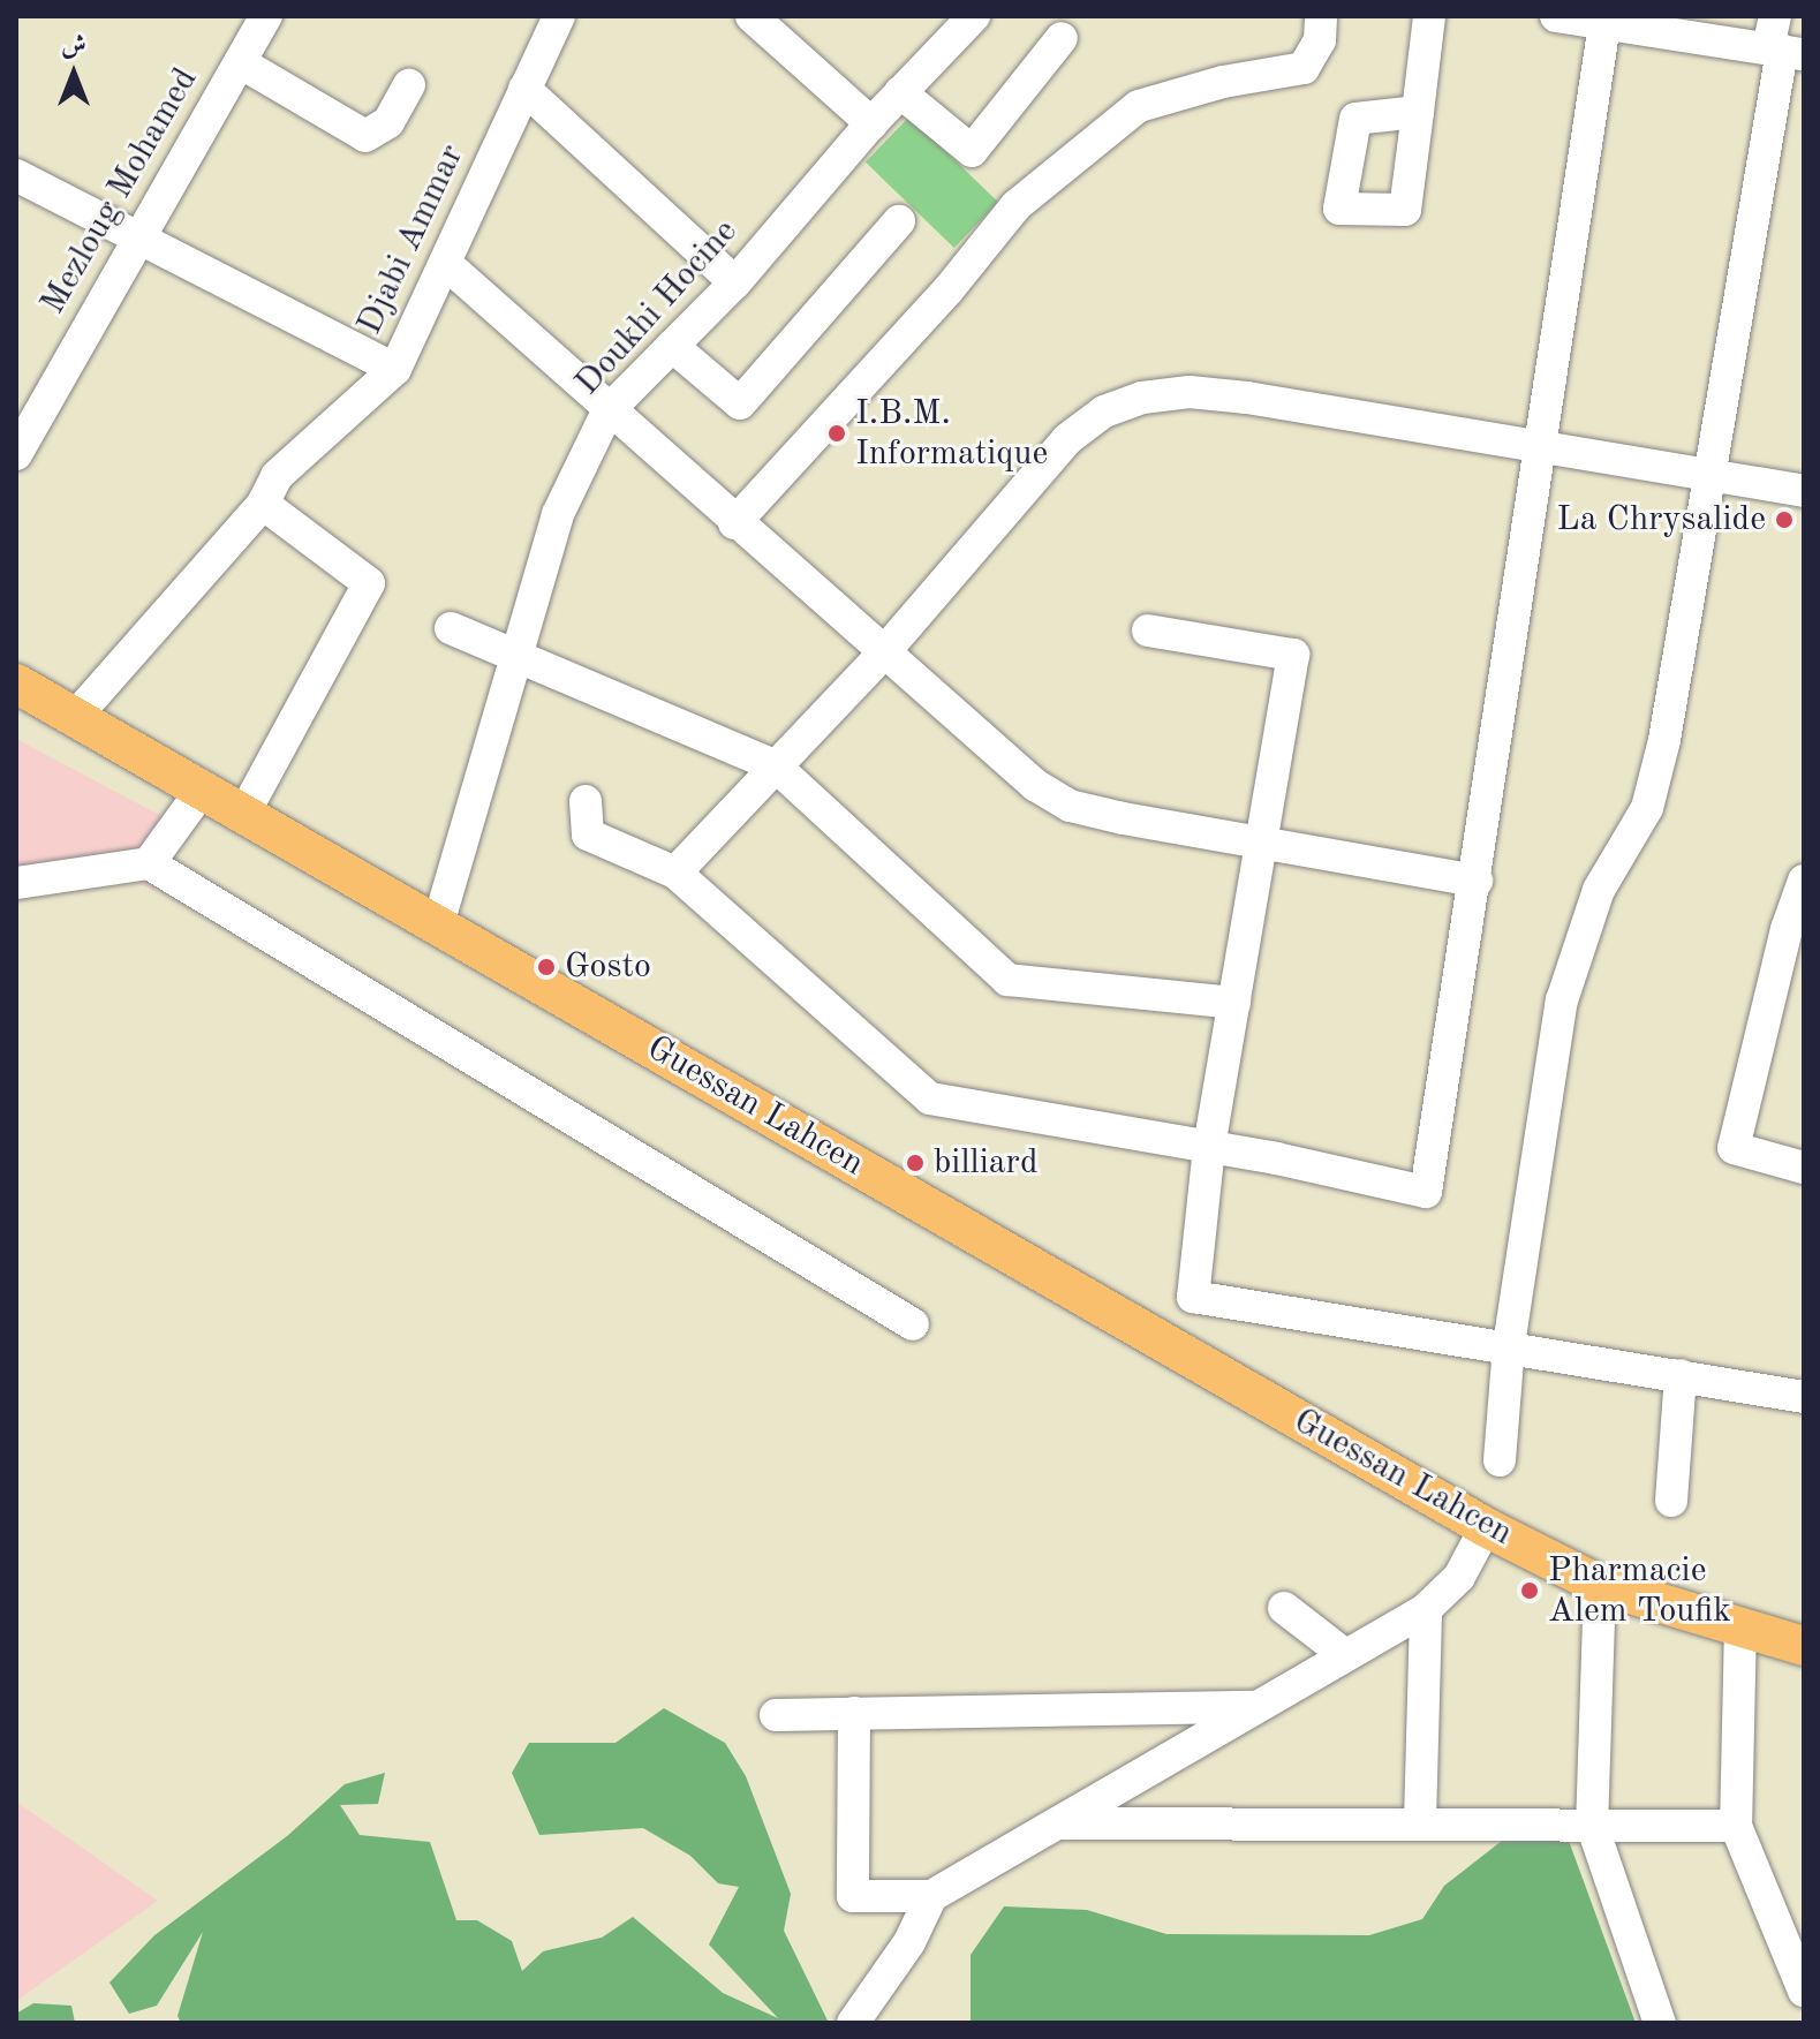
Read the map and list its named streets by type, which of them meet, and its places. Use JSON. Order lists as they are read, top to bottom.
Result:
{
  "streets": {
    "main road": ["Guessan Lahcen"],
    "street": ["Mezloug Mohamed", "Djabi Ammar", "Doukhi Hocine"]
  },
  "crossings": [
    ["Djabi Ammar", "Guessan Lahcen"],
    ["Doukhi Hocine", "Guessan Lahcen"]
  ],
  "places": [
    "I.B.M. Informatique",
    "La Chrysalide",
    "Gosto",
    "billiard",
    "Pharmacie Alem Toufik"
  ],
  "north": "top"
}
